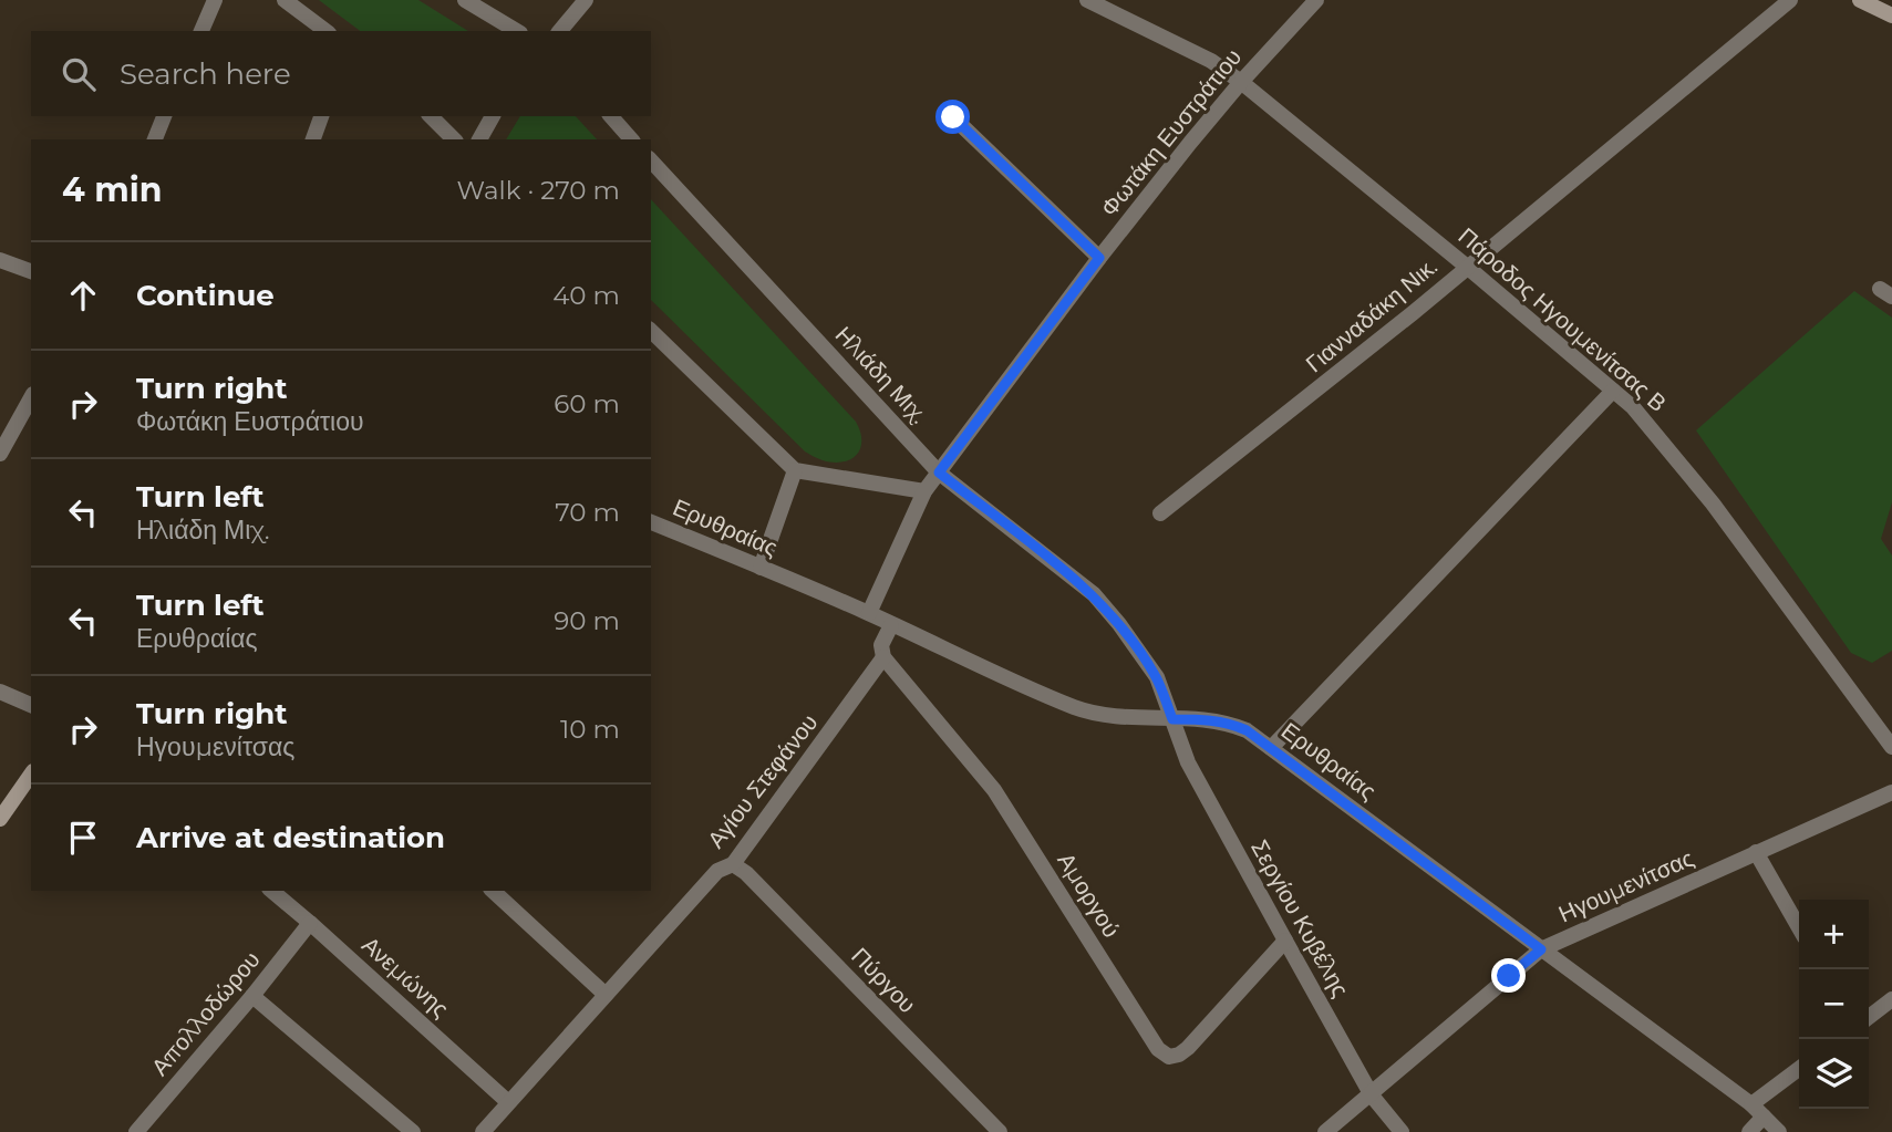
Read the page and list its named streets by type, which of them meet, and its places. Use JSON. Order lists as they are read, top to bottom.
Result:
{
  "streets": {
    "street": [
      "Φωτάκη Ευστράτιου",
      "Γιανναδάκη Νικ.",
      "Πάροδος Ηγουμενίτσας Β",
      "Ηλιάδη Μιχ.",
      "Ερυθραίας",
      "Αγίου Στεφάνου",
      "Ηγουμενίτσας",
      "Αμοργού",
      "Σεργίου Κυβέλης",
      "Ανεμώνης",
      "Πύργου",
      "Απολλοδώρου"
    ]
  },
  "crossings": [
    ["Φωτάκη Ευστράτιου", "Πάροδος Ηγουμενίτσας Β"],
    ["Φωτάκη Ευστράτιου", "Ηλιάδη Μιχ."],
    ["Φωτάκη Ευστράτιου", "Ερυθραίας"],
    ["Γιανναδάκη Νικ.", "Πάροδος Ηγουμενίτσας Β"],
    ["Ηλιάδη Μιχ.", "Ερυθραίας"],
    ["Ηλιάδη Μιχ.", "Σεργίου Κυβέλης"],
    ["Ερυθραίας", "Ηγουμενίτσας"],
    ["Ερυθραίας", "Σεργίου Κυβέλης"],
    ["Αγίου Στεφάνου", "Αμοργού"],
    ["Αγίου Στεφάνου", "Ανεμώνης"],
    ["Αγίου Στεφάνου", "Πύργου"],
    ["Ηγουμενίτσας", "Σεργίου Κυβέλης"],
    ["Αμοργού", "Σεργίου Κυβέλης"],
    ["Ανεμώνης", "Απολλοδώρου"]
  ],
  "page": {
    "search": "Search here",
    "heading": ["4 min", "Walk · 270 m"],
    "list": [
      ["Continue", "40 m"],
      ["Turn right", "Φωτάκη Ευστράτιου", "60 m"],
      ["Turn left", "Ηλιάδη Μιχ.", "70 m"],
      ["Turn left", "Ερυθραίας", "90 m"],
      ["Turn right", "Ηγουμενίτσας", "10 m"],
      "Arrive at destination"
    ],
    "map_buttons": ["+", "−"]
  }
}
